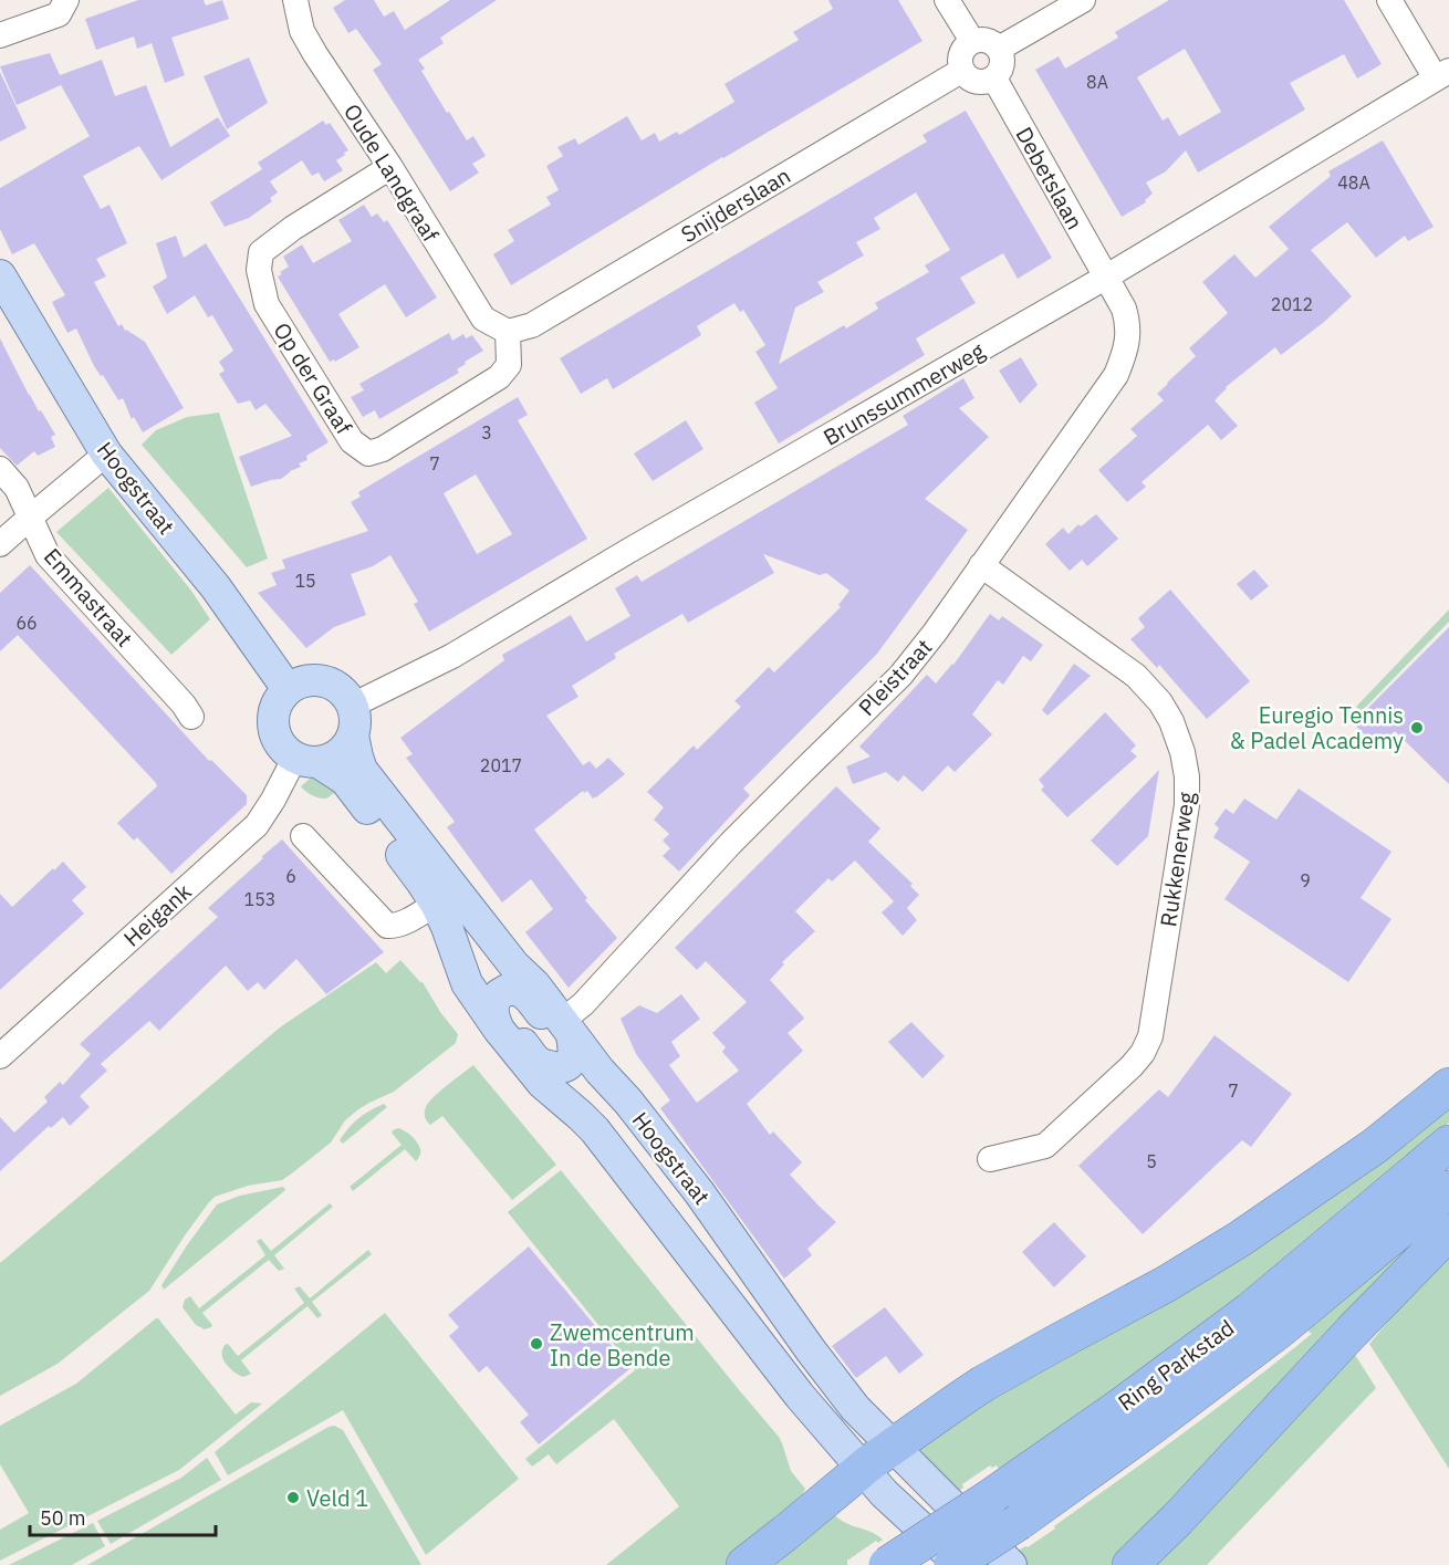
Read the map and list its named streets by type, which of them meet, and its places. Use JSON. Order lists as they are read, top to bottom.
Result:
{
  "streets": {
    "highway": ["Ring Parkstad"],
    "main road": ["Hoogstraat"],
    "street": [
      "Oude Landgraaf",
      "Debetslaan",
      "Snijderslaan",
      "Op der Graaf",
      "Brunssummerweg",
      "Emmastraat",
      "Pleistraat",
      "Rukkenerweg",
      "Heigank"
    ]
  },
  "crossings": [
    ["Oude Landgraaf", "Snijderslaan"],
    ["Oude Landgraaf", "Op der Graaf"],
    ["Debetslaan", "Snijderslaan"],
    ["Debetslaan", "Brunssummerweg"],
    ["Debetslaan", "Pleistraat"],
    ["Snijderslaan", "Op der Graaf"],
    ["Brunssummerweg", "Hoogstraat"],
    ["Brunssummerweg", "Pleistraat"],
    ["Brunssummerweg", "Heigank"],
    ["Hoogstraat", "Pleistraat"],
    ["Hoogstraat", "Heigank"],
    ["Pleistraat", "Rukkenerweg"]
  ],
  "places": ["Euregio Tennis & Padel Academy", "Zwemcentrum In de Bende", "Veld 1"],
  "house_numbers": [
    "8A",
    "48A",
    "2012",
    "3",
    "7",
    "15",
    "66",
    "2017",
    "6",
    "9",
    "153",
    "7",
    "5"
  ],
  "scale_bar": "50 m"
}
